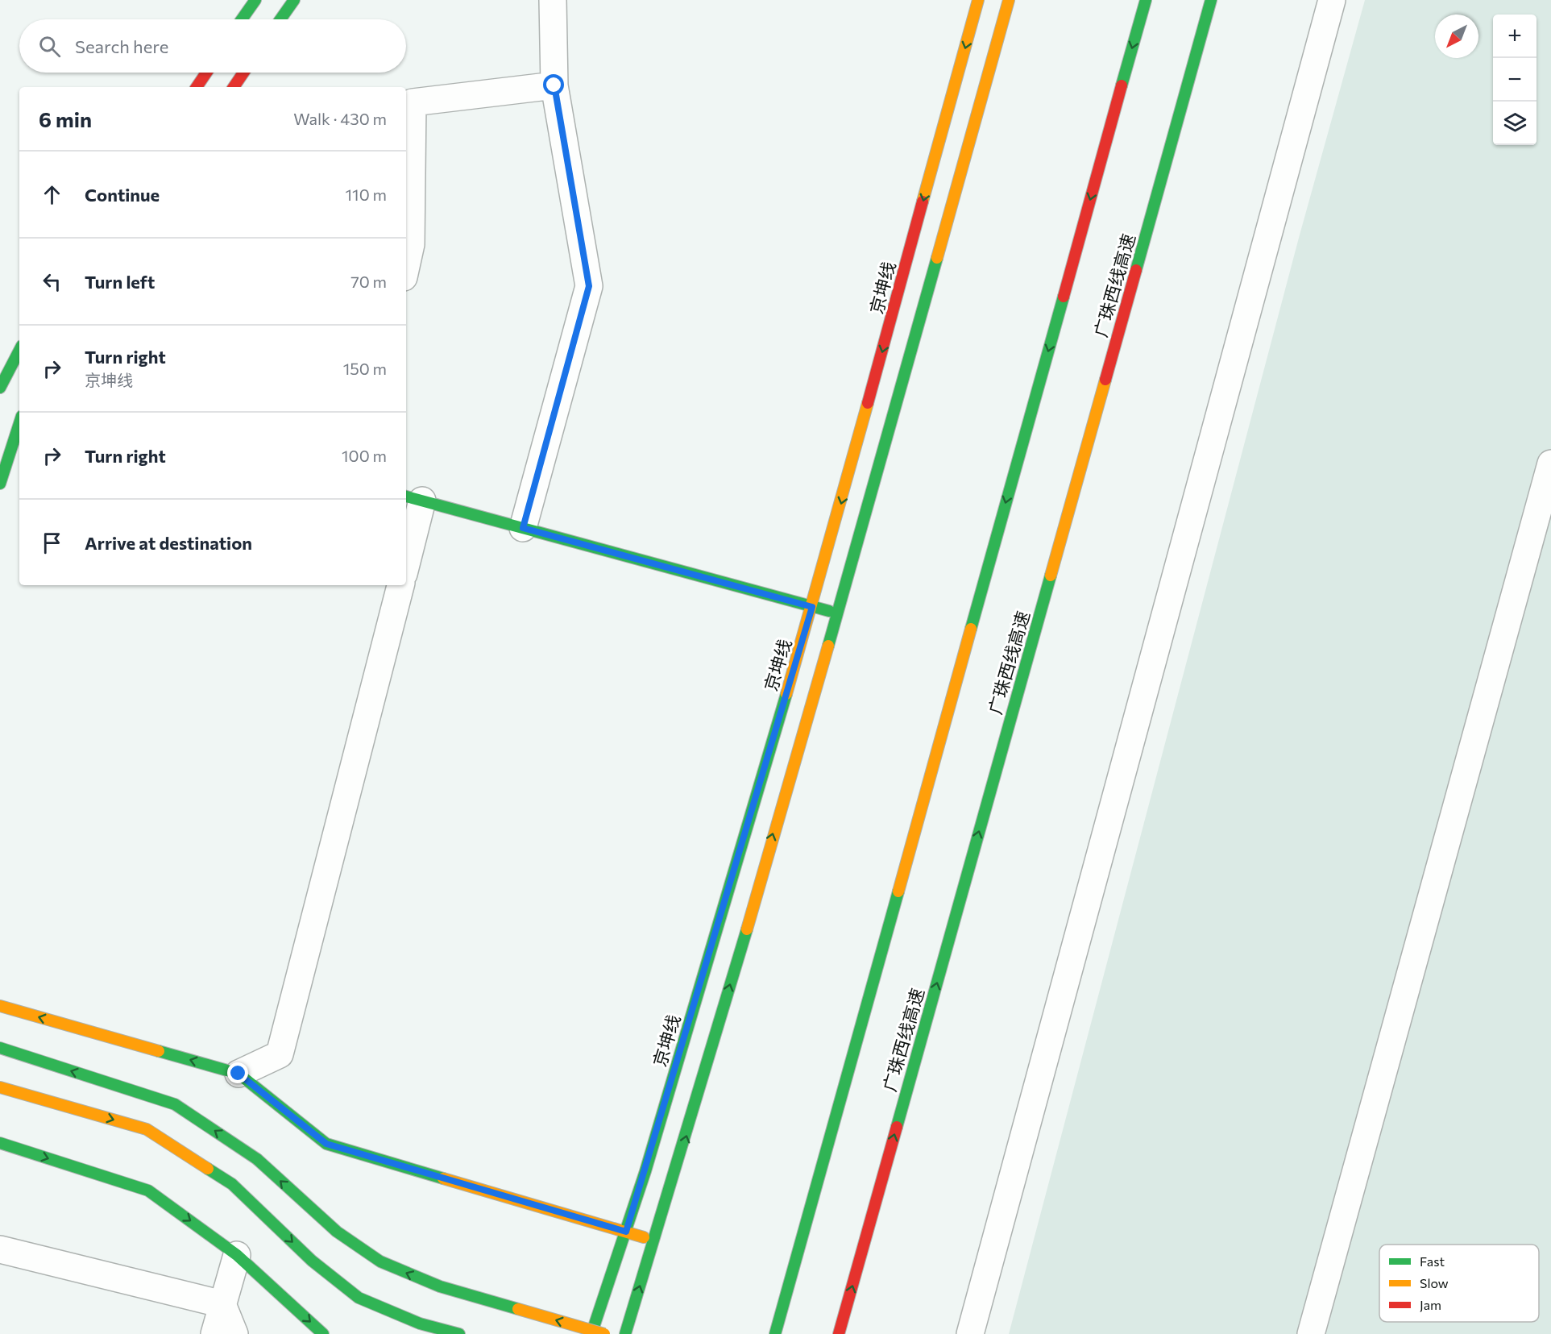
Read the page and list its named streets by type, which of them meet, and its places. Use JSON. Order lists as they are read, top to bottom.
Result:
{
  "streets": {
    "main road": ["广珠西线高速", "京坤线"]
  },
  "legend": ["Fast", "Slow", "Jam"],
  "north": "bottom left",
  "page": {
    "map_buttons": ["+", "−"],
    "search": "Search here",
    "heading": ["6 min", "Walk · 430 m"],
    "list": [
      ["Continue", "110 m"],
      ["Turn left", "70 m"],
      ["Turn right", "京坤线", "150 m"],
      ["Turn right", "100 m"],
      "Arrive at destination"
    ]
  }
}
